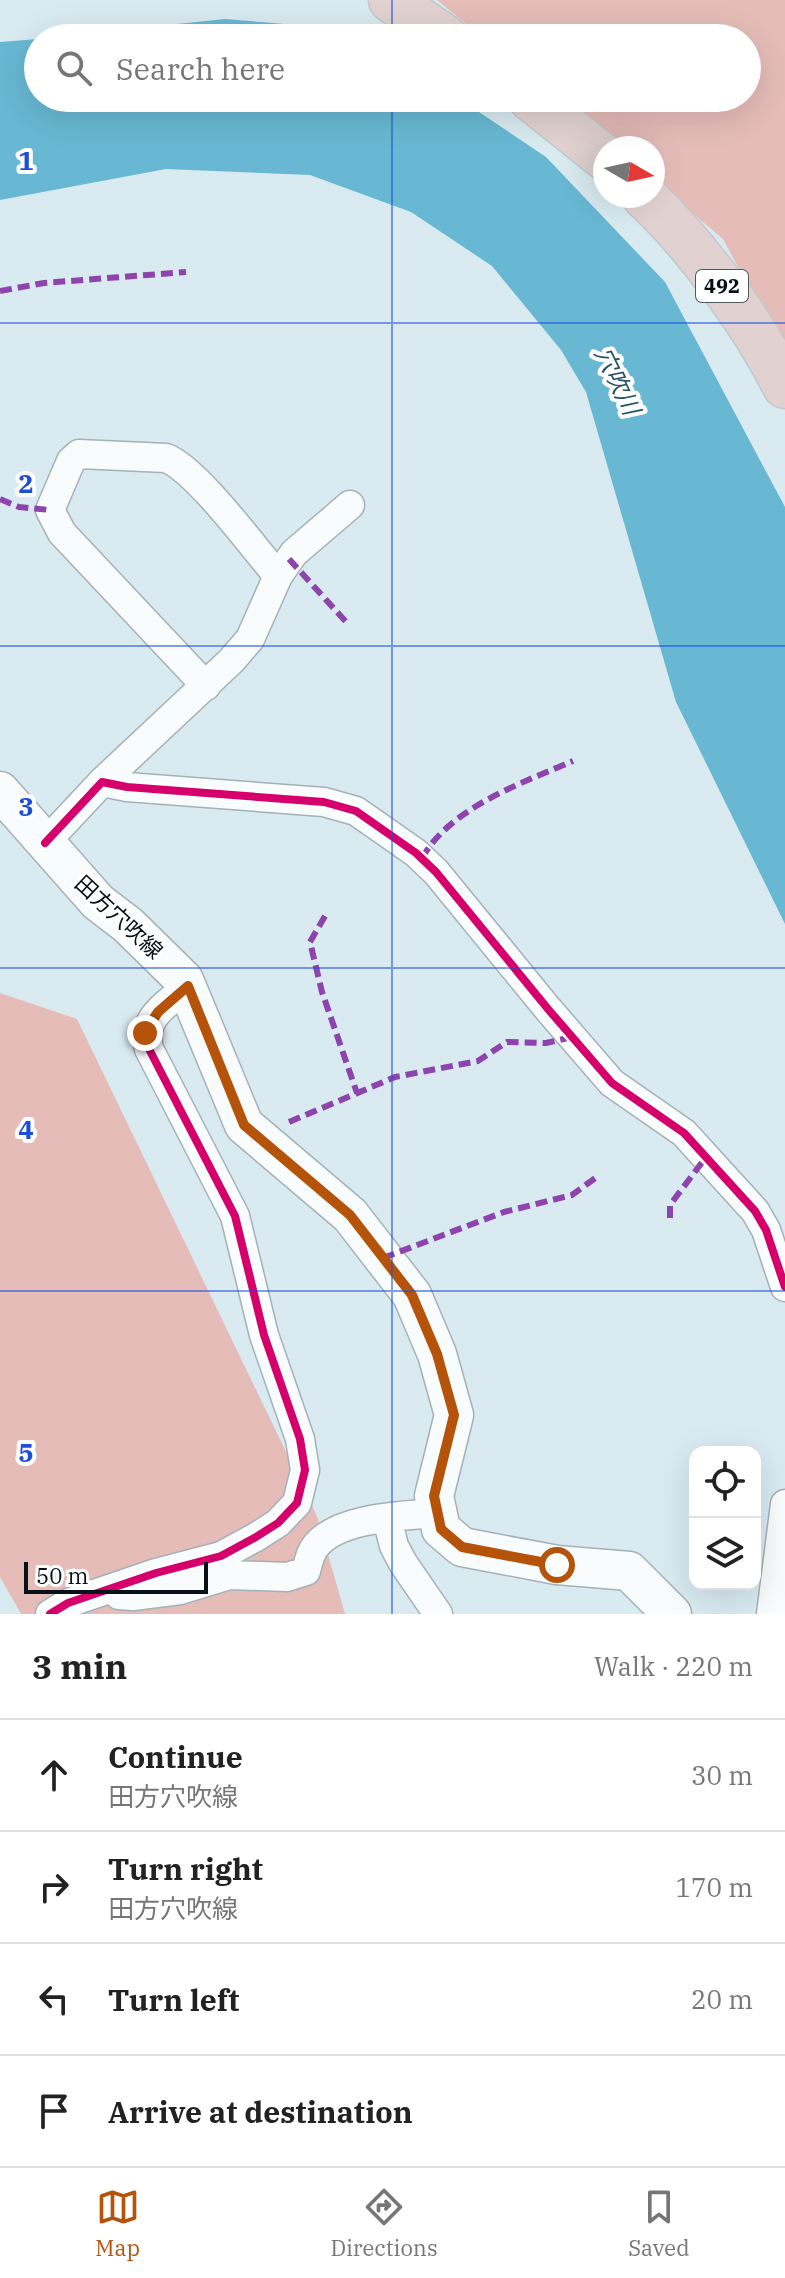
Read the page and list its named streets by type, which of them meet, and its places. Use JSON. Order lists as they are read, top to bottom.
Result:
{
  "streets": {
    "highway": ["492"],
    "main road": ["田方穴吹線"]
  },
  "water": ["穴吹川"],
  "scale_bar": "50 m",
  "north": "right",
  "page": {
    "search": "Search here",
    "scale": "50 m",
    "heading": ["3 min", "Walk · 220 m"],
    "list": [
      ["Continue", "田方穴吹線", "30 m"],
      ["Turn right", "田方穴吹線", "170 m"],
      ["Turn left", "20 m"],
      "Arrive at destination"
    ],
    "nav": ["Map", "Directions", "Saved"]
  },
  "grid": {
    "rows": [
      "1",
      "2",
      "3",
      "4",
      "5"
    ]
  }
}
